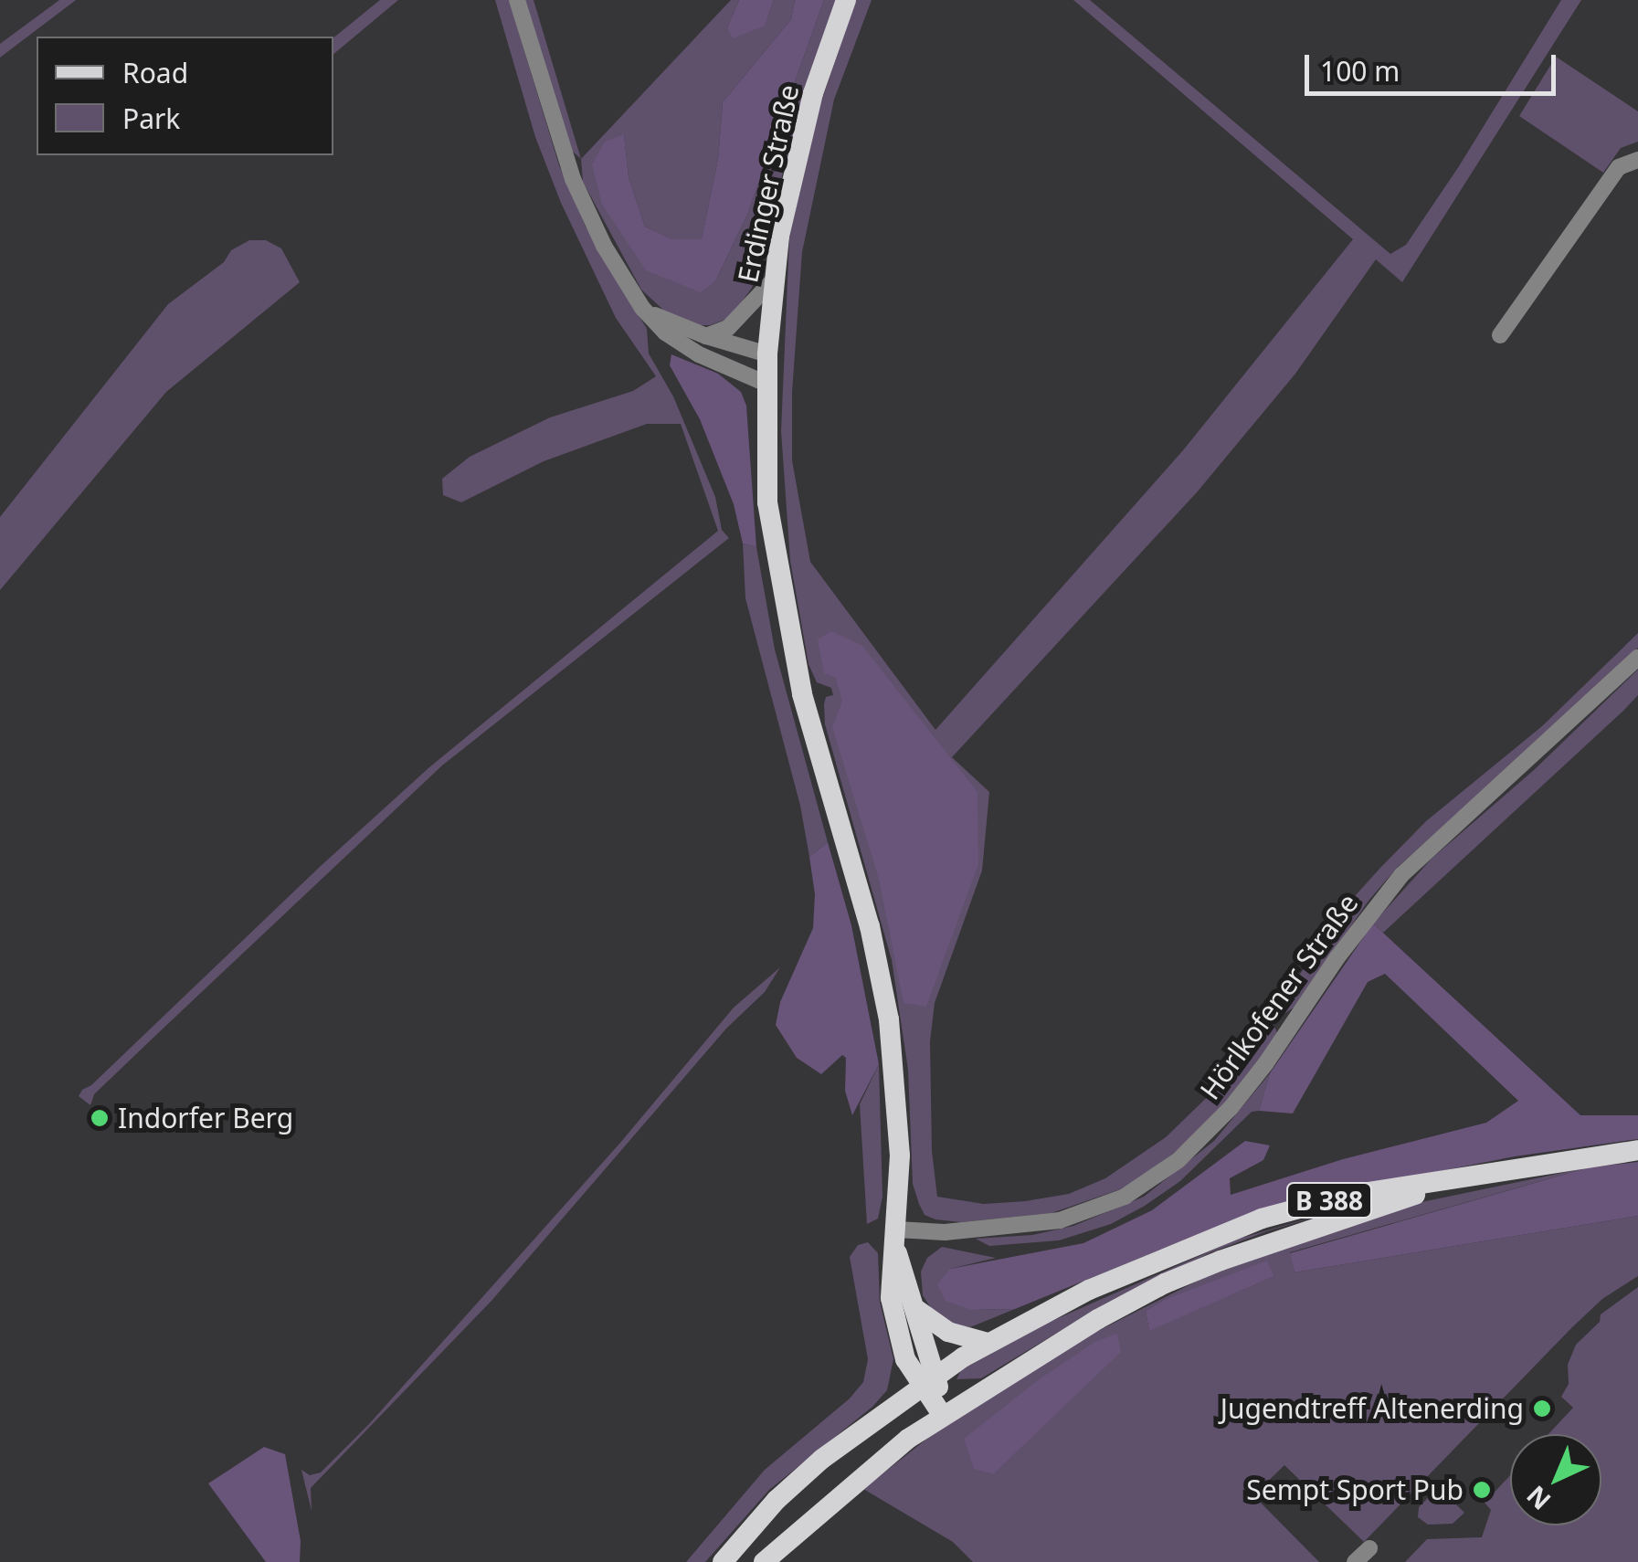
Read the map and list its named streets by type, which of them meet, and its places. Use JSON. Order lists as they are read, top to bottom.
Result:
{
  "streets": {
    "main road": ["Erdinger Straße", "B 388"],
    "street": ["Hörlkofener Straße"]
  },
  "crossings": [
    ["Erdinger Straße", "Hörlkofener Straße"],
    ["Erdinger Straße", "B 388"]
  ],
  "places": ["Indorfer Berg", "Jugendtreff Altenerding", "Sempt Sport Pub"],
  "legend": ["Road", "Park"],
  "scale_bar": "100 m",
  "north": "bottom left"
}
